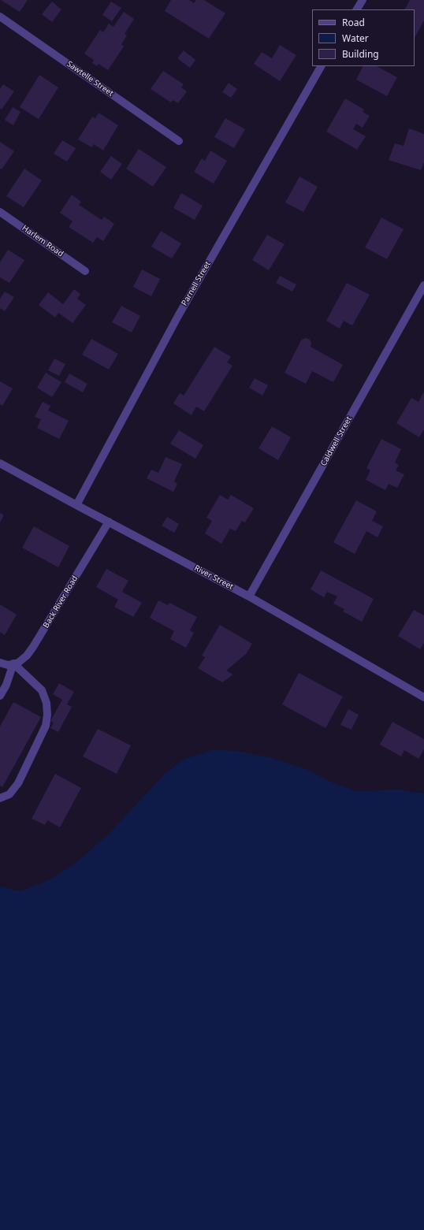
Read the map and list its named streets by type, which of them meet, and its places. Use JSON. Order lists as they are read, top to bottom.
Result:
{
  "streets": {
    "street": [
      "Sawtelle Street",
      "Harlem Road",
      "Parnell Street",
      "Caldwell Street",
      "River Street",
      "Back River Road"
    ]
  },
  "crossings": [
    ["Parnell Street", "River Street"],
    ["Caldwell Street", "River Street"],
    ["River Street", "Back River Road"]
  ],
  "legend": ["Road", "Water", "Building"]
}
